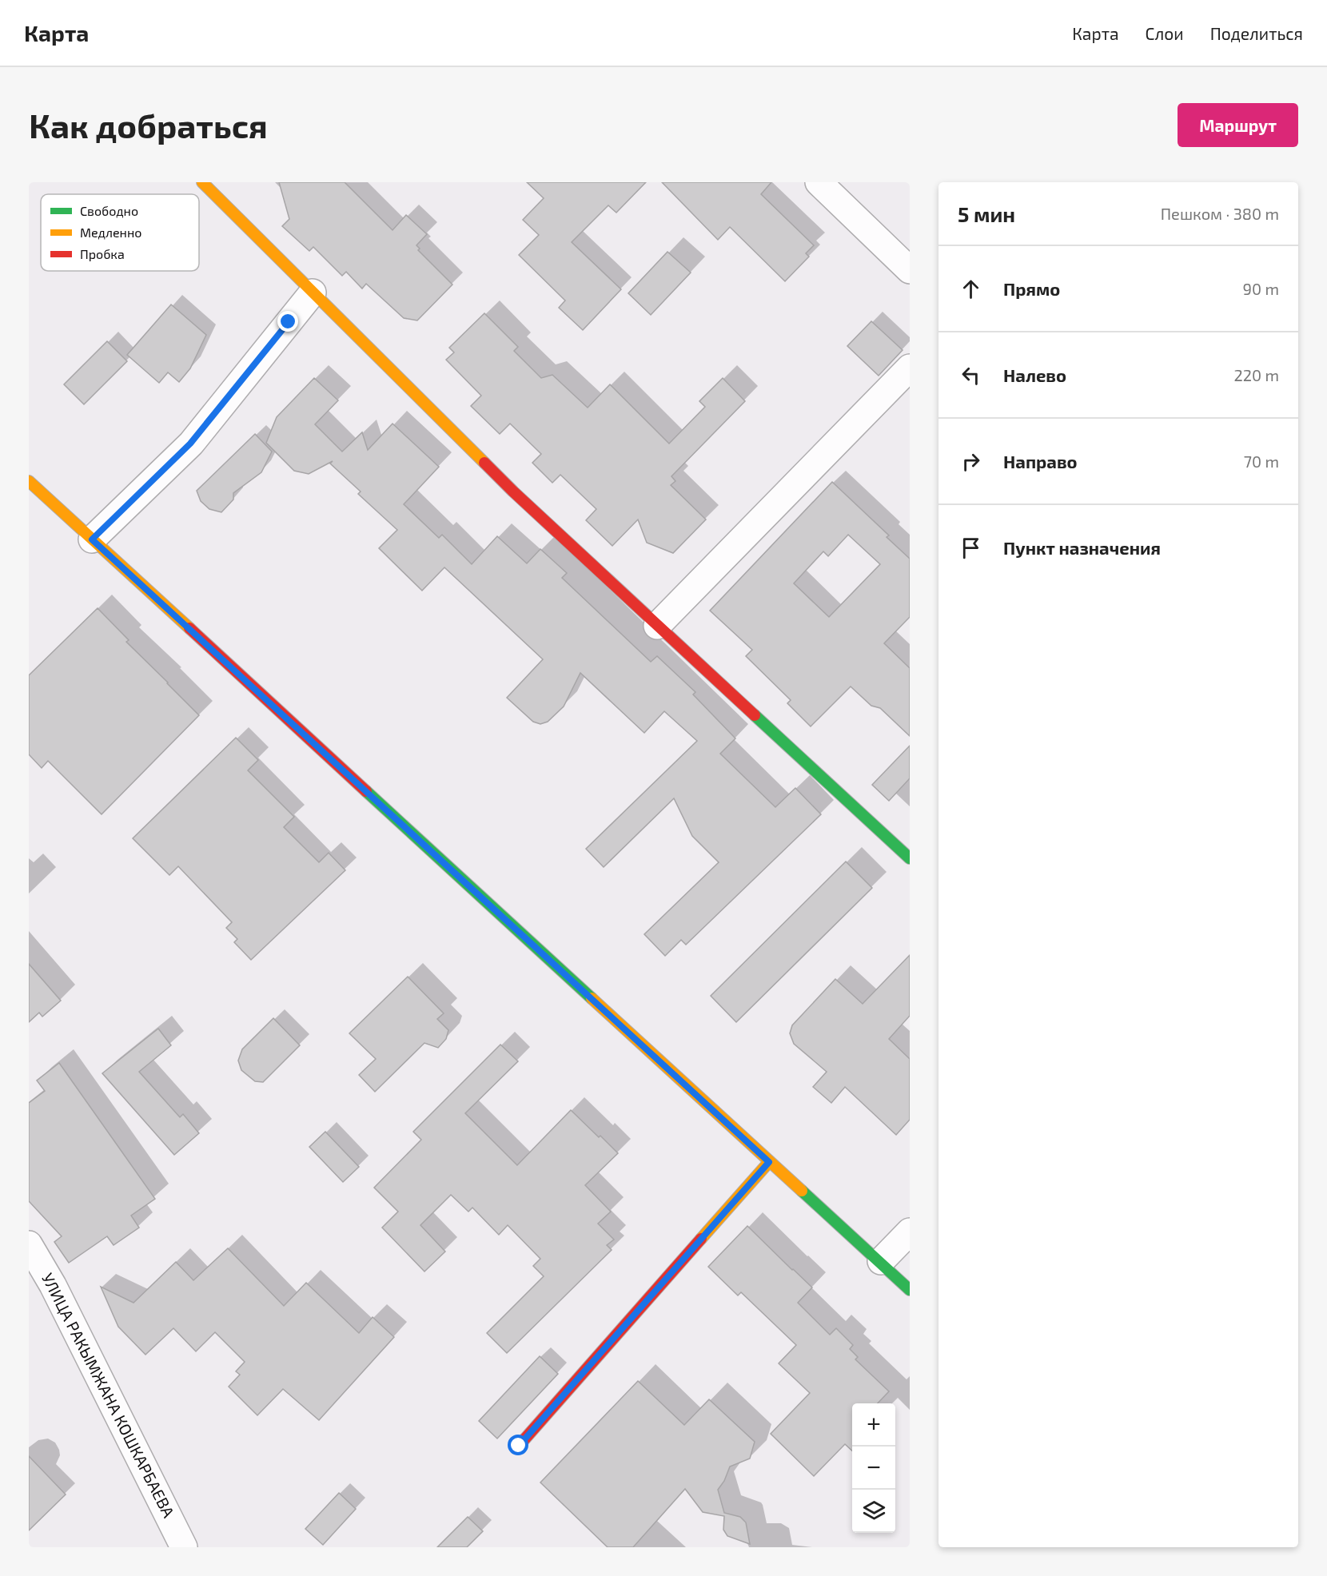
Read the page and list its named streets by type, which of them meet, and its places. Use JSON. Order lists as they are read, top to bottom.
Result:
{
  "streets": {
    "street": ["УЛИЦА РАКЫМЖАНА КОШКАРБАЕВА"]
  },
  "legend": ["Свободно", "Медленно", "Пробка"],
  "page": {
    "header": "Карта",
    "nav": ["Карта", "Слои", "Поделиться"],
    "buttons": "Маршрут",
    "title": "Как добраться",
    "heading": ["5 мин", "Пешком · 380 m"],
    "list": [
      ["Прямо", "90 m"],
      ["Налево", "220 m"],
      ["Направо", "70 m"],
      "Пункт назначения"
    ],
    "map_buttons": ["+", "−"]
  }
}
